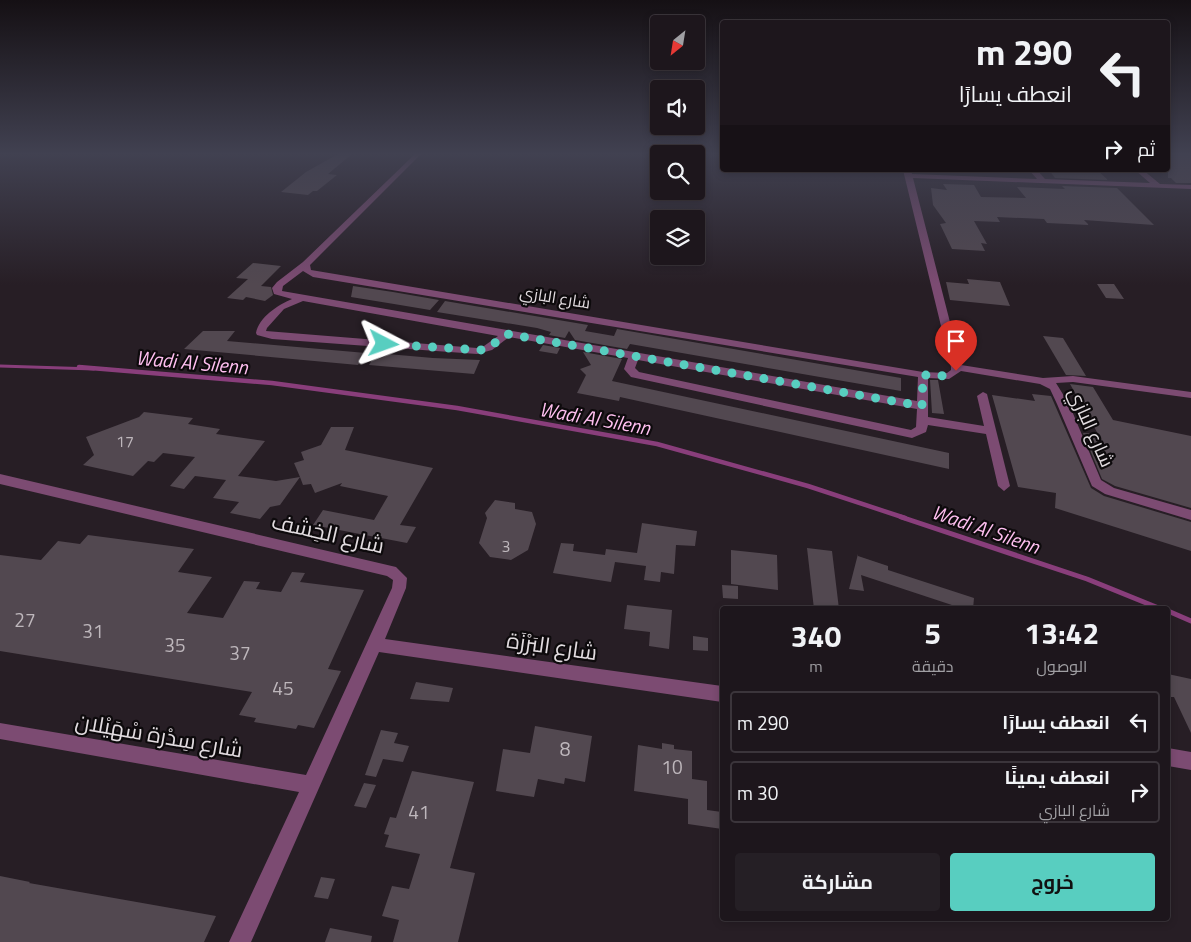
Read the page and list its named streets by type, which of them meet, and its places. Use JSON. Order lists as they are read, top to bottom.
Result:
{
  "streets": {
    "street": [
      "شارع البازي",
      "شارع الخِشف",
      "شارع البَرْزَة",
      "شارع سِدْرة سْهَيْلان"
    ]
  },
  "crossings": [
    ["شارع الخِشف", "شارع البَرْزَة"],
    ["شارع الخِشف", "شارع سِدْرة سْهَيْلان"]
  ],
  "water": ["Wadi Al Silenn"],
  "house_numbers": [
    "17",
    "3",
    "27",
    "31",
    "35",
    "37",
    "45",
    "8",
    "10",
    "41"
  ],
  "north": "bottom left",
  "page": {
    "turn": ["290 m", "انعطف يسارًا"],
    "then": "ثم",
    "eta": [
      "13:42",
      "الوصول",
      "5",
      "دقيقة",
      "340",
      "m"
    ],
    "list": [
      {
        "name": "انعطف يسارًا",
        "value": "290 m"
      },
      {
        "name": "انعطف يمينًا",
        "note": "شارع البازي",
        "value": "30 m"
      }
    ],
    "buttons": ["خروج", "مشاركة"]
  }
}
